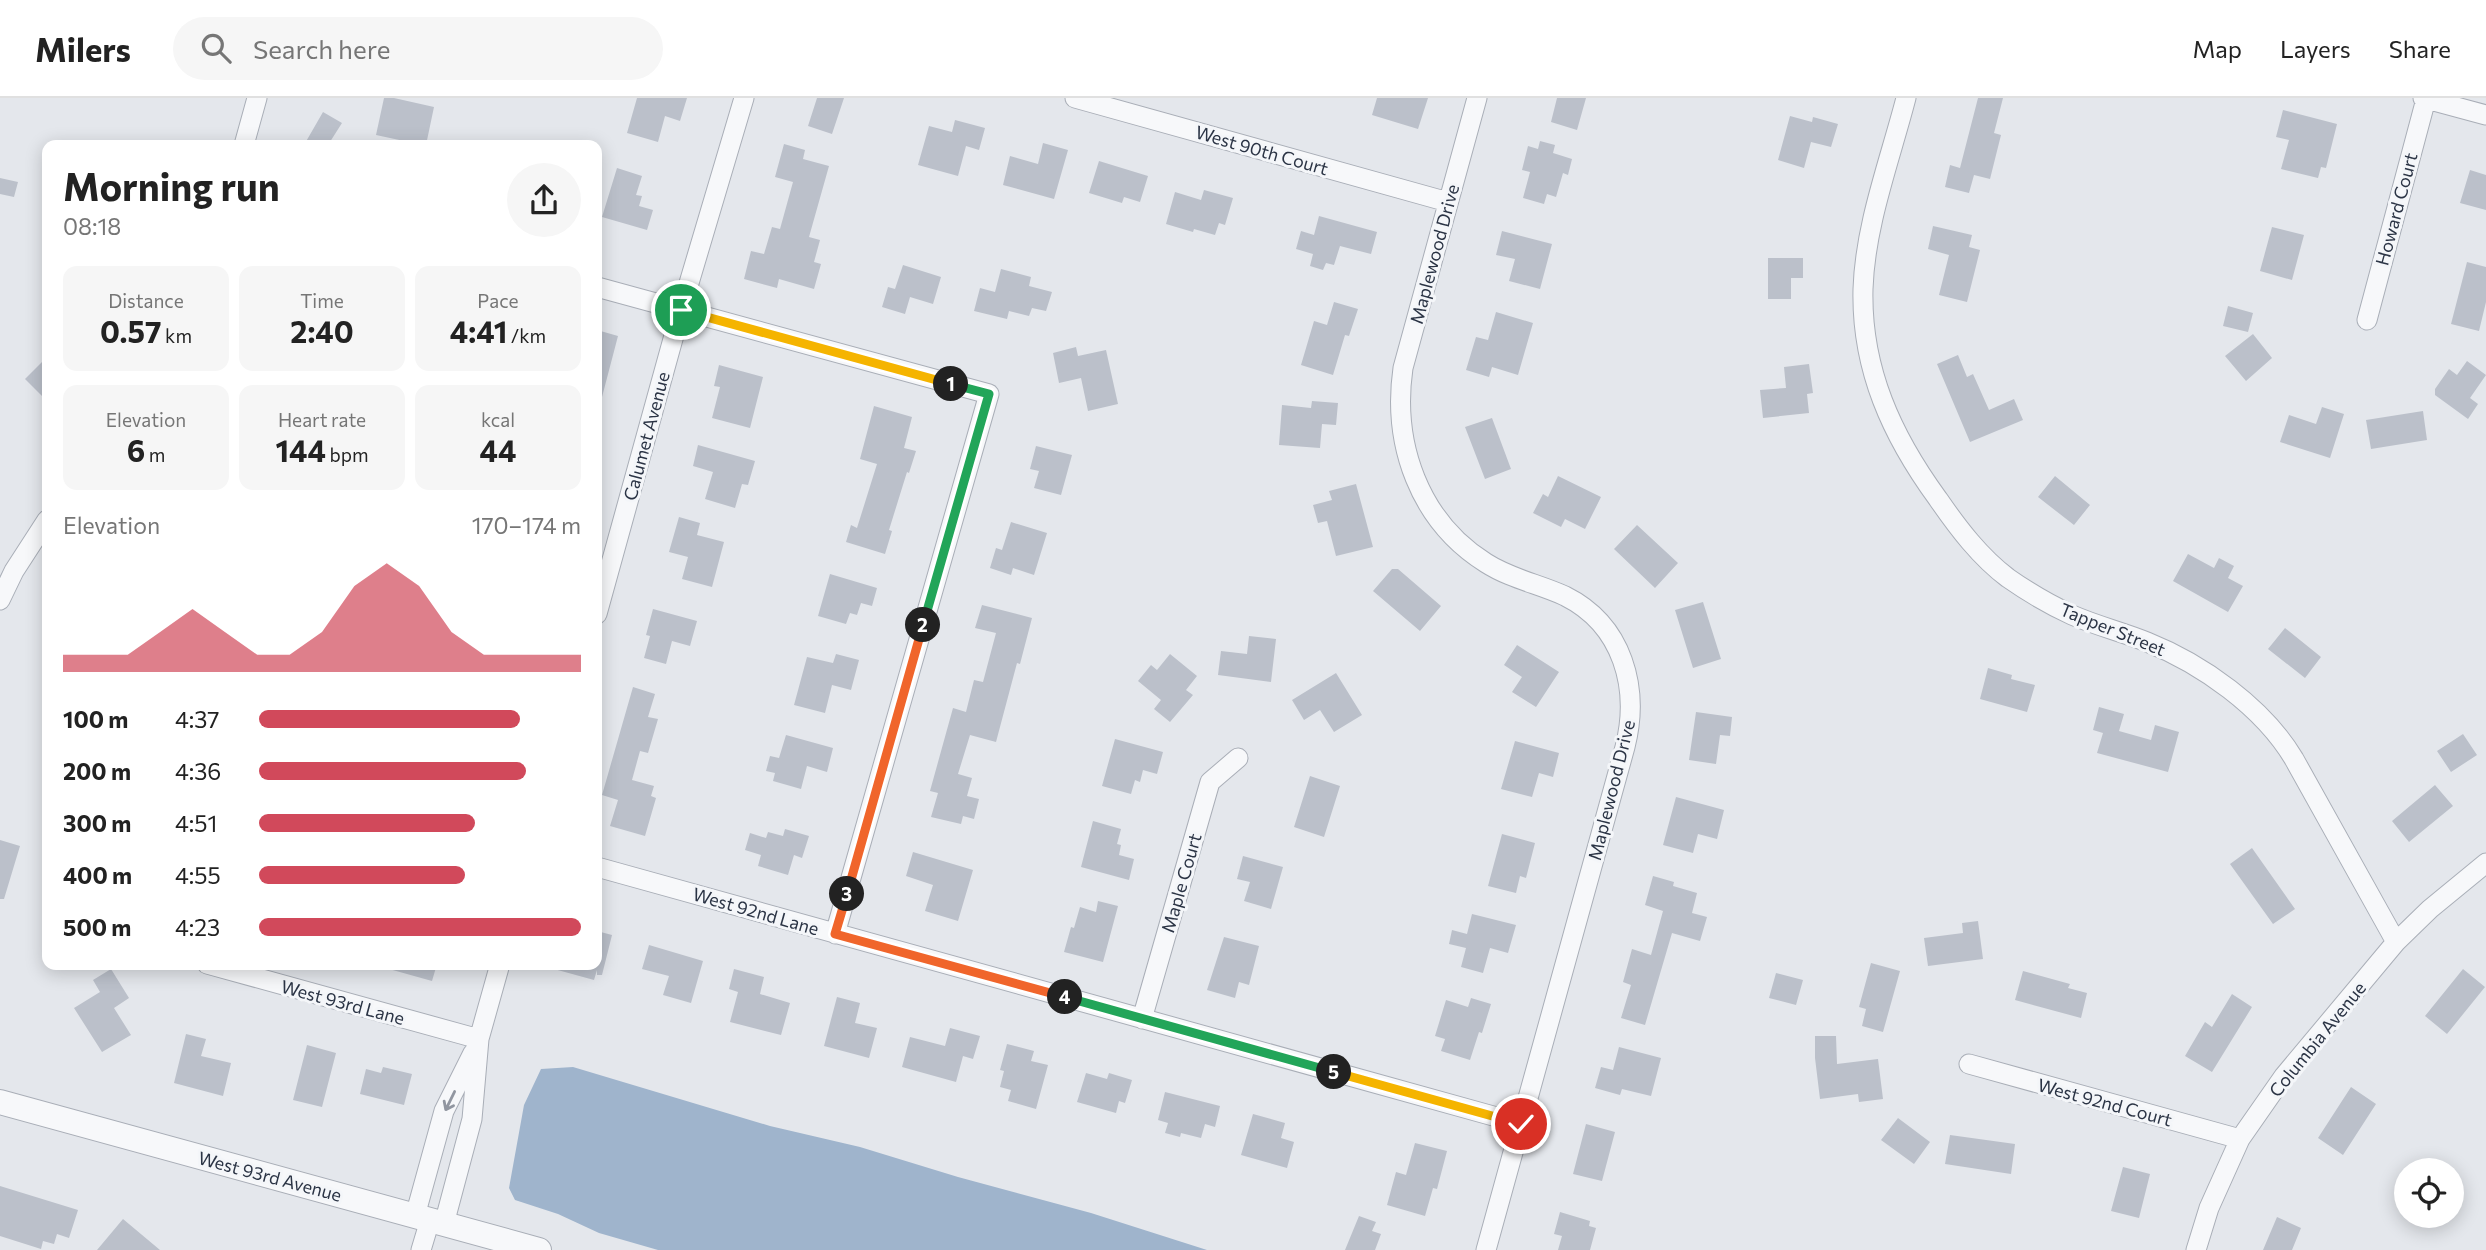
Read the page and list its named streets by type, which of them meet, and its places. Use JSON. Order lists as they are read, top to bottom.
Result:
{
  "streets": {
    "street": [
      "West 90th Court",
      "Howard Court",
      "Maplewood Drive",
      "Calumet Avenue",
      "Tapper Street",
      "Maple Court",
      "West 92nd Lane",
      "West 93rd Lane",
      "Columbia Avenue",
      "West 92nd Court",
      "West 93rd Avenue"
    ]
  },
  "crossings": [
    ["West 90th Court", "Maplewood Drive"],
    ["Maplewood Drive", "West 92nd Lane"],
    ["Tapper Street", "Columbia Avenue"],
    ["Maple Court", "West 92nd Lane"],
    ["Columbia Avenue", "West 92nd Court"]
  ],
  "page": {
    "header": "Milers",
    "search": "Search here",
    "nav": ["Map", "Layers", "Share"],
    "heading": ["Morning run", "08:18"],
    "stats": [
      ["Distance", "0.57 km"],
      ["Time", "2:40"],
      ["Pace", "4:41 /km"],
      ["Elevation", "6 m"],
      ["Heart rate", "144 bpm"],
      ["kcal", "44"]
    ],
    "pins": [
      "1",
      "2",
      "3",
      "4",
      "5"
    ],
    "chart": ["Elevation", "170–174 m"],
    "list": [
      {
        "name": "100 m",
        "note": "4:37"
      },
      {
        "name": "200 m",
        "note": "4:36"
      },
      {
        "name": "300 m",
        "note": "4:51"
      },
      {
        "name": "400 m",
        "note": "4:55"
      },
      {
        "name": "500 m",
        "note": "4:23"
      }
    ]
  }
}
